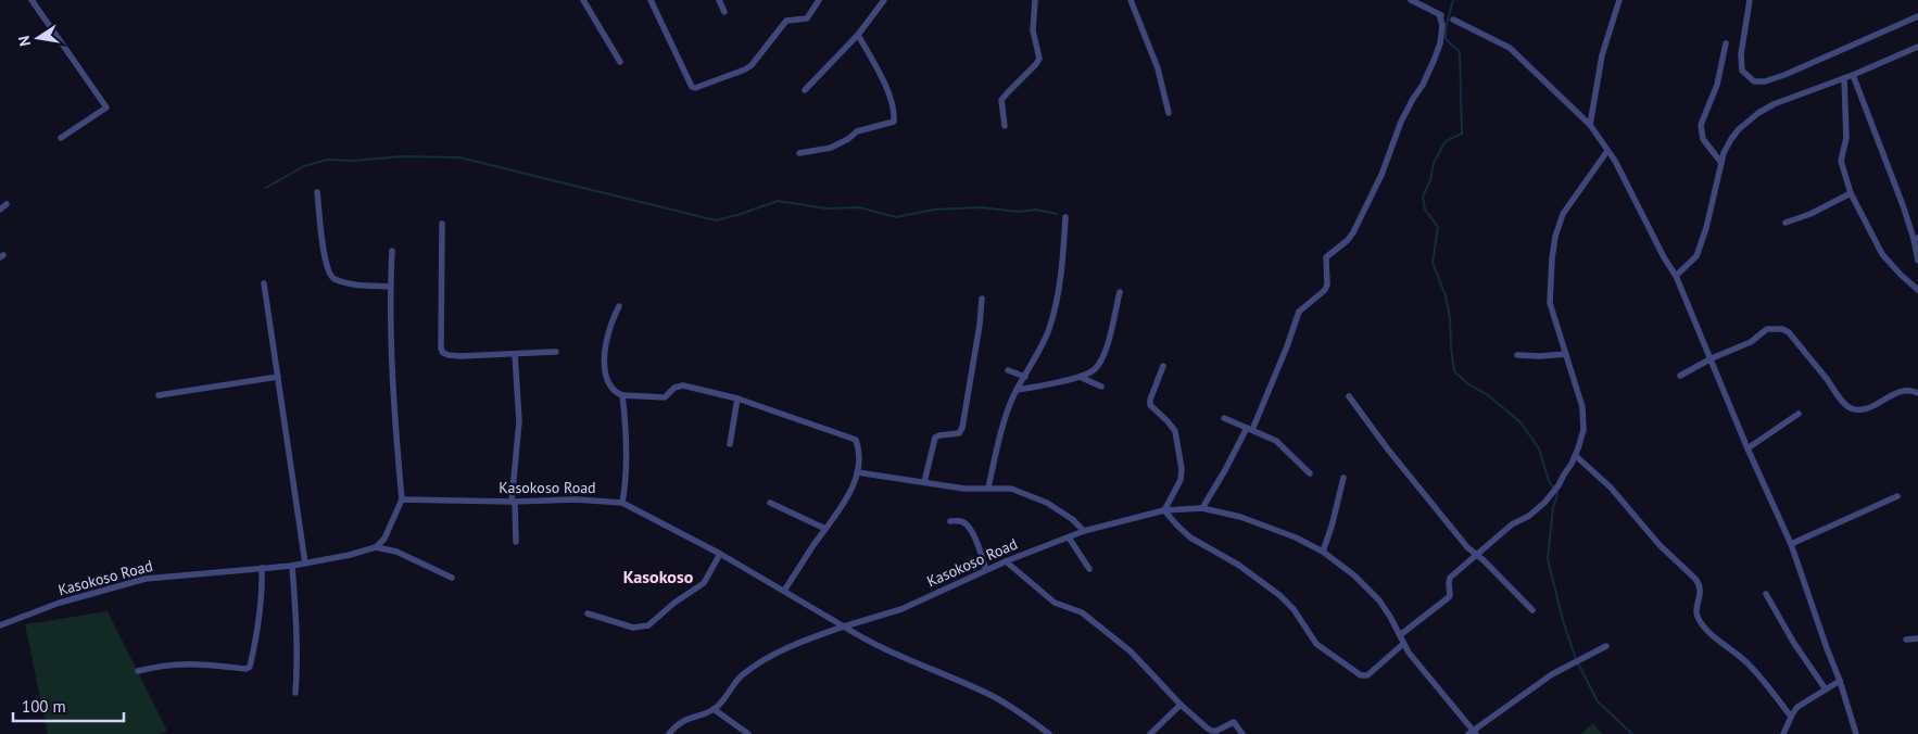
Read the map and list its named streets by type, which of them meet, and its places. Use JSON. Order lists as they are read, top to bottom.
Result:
{
  "streets": {
    "street": ["Kasokoso Road"]
  },
  "districts": ["Kasokoso"],
  "scale_bar": "100 m",
  "north": "left"
}
